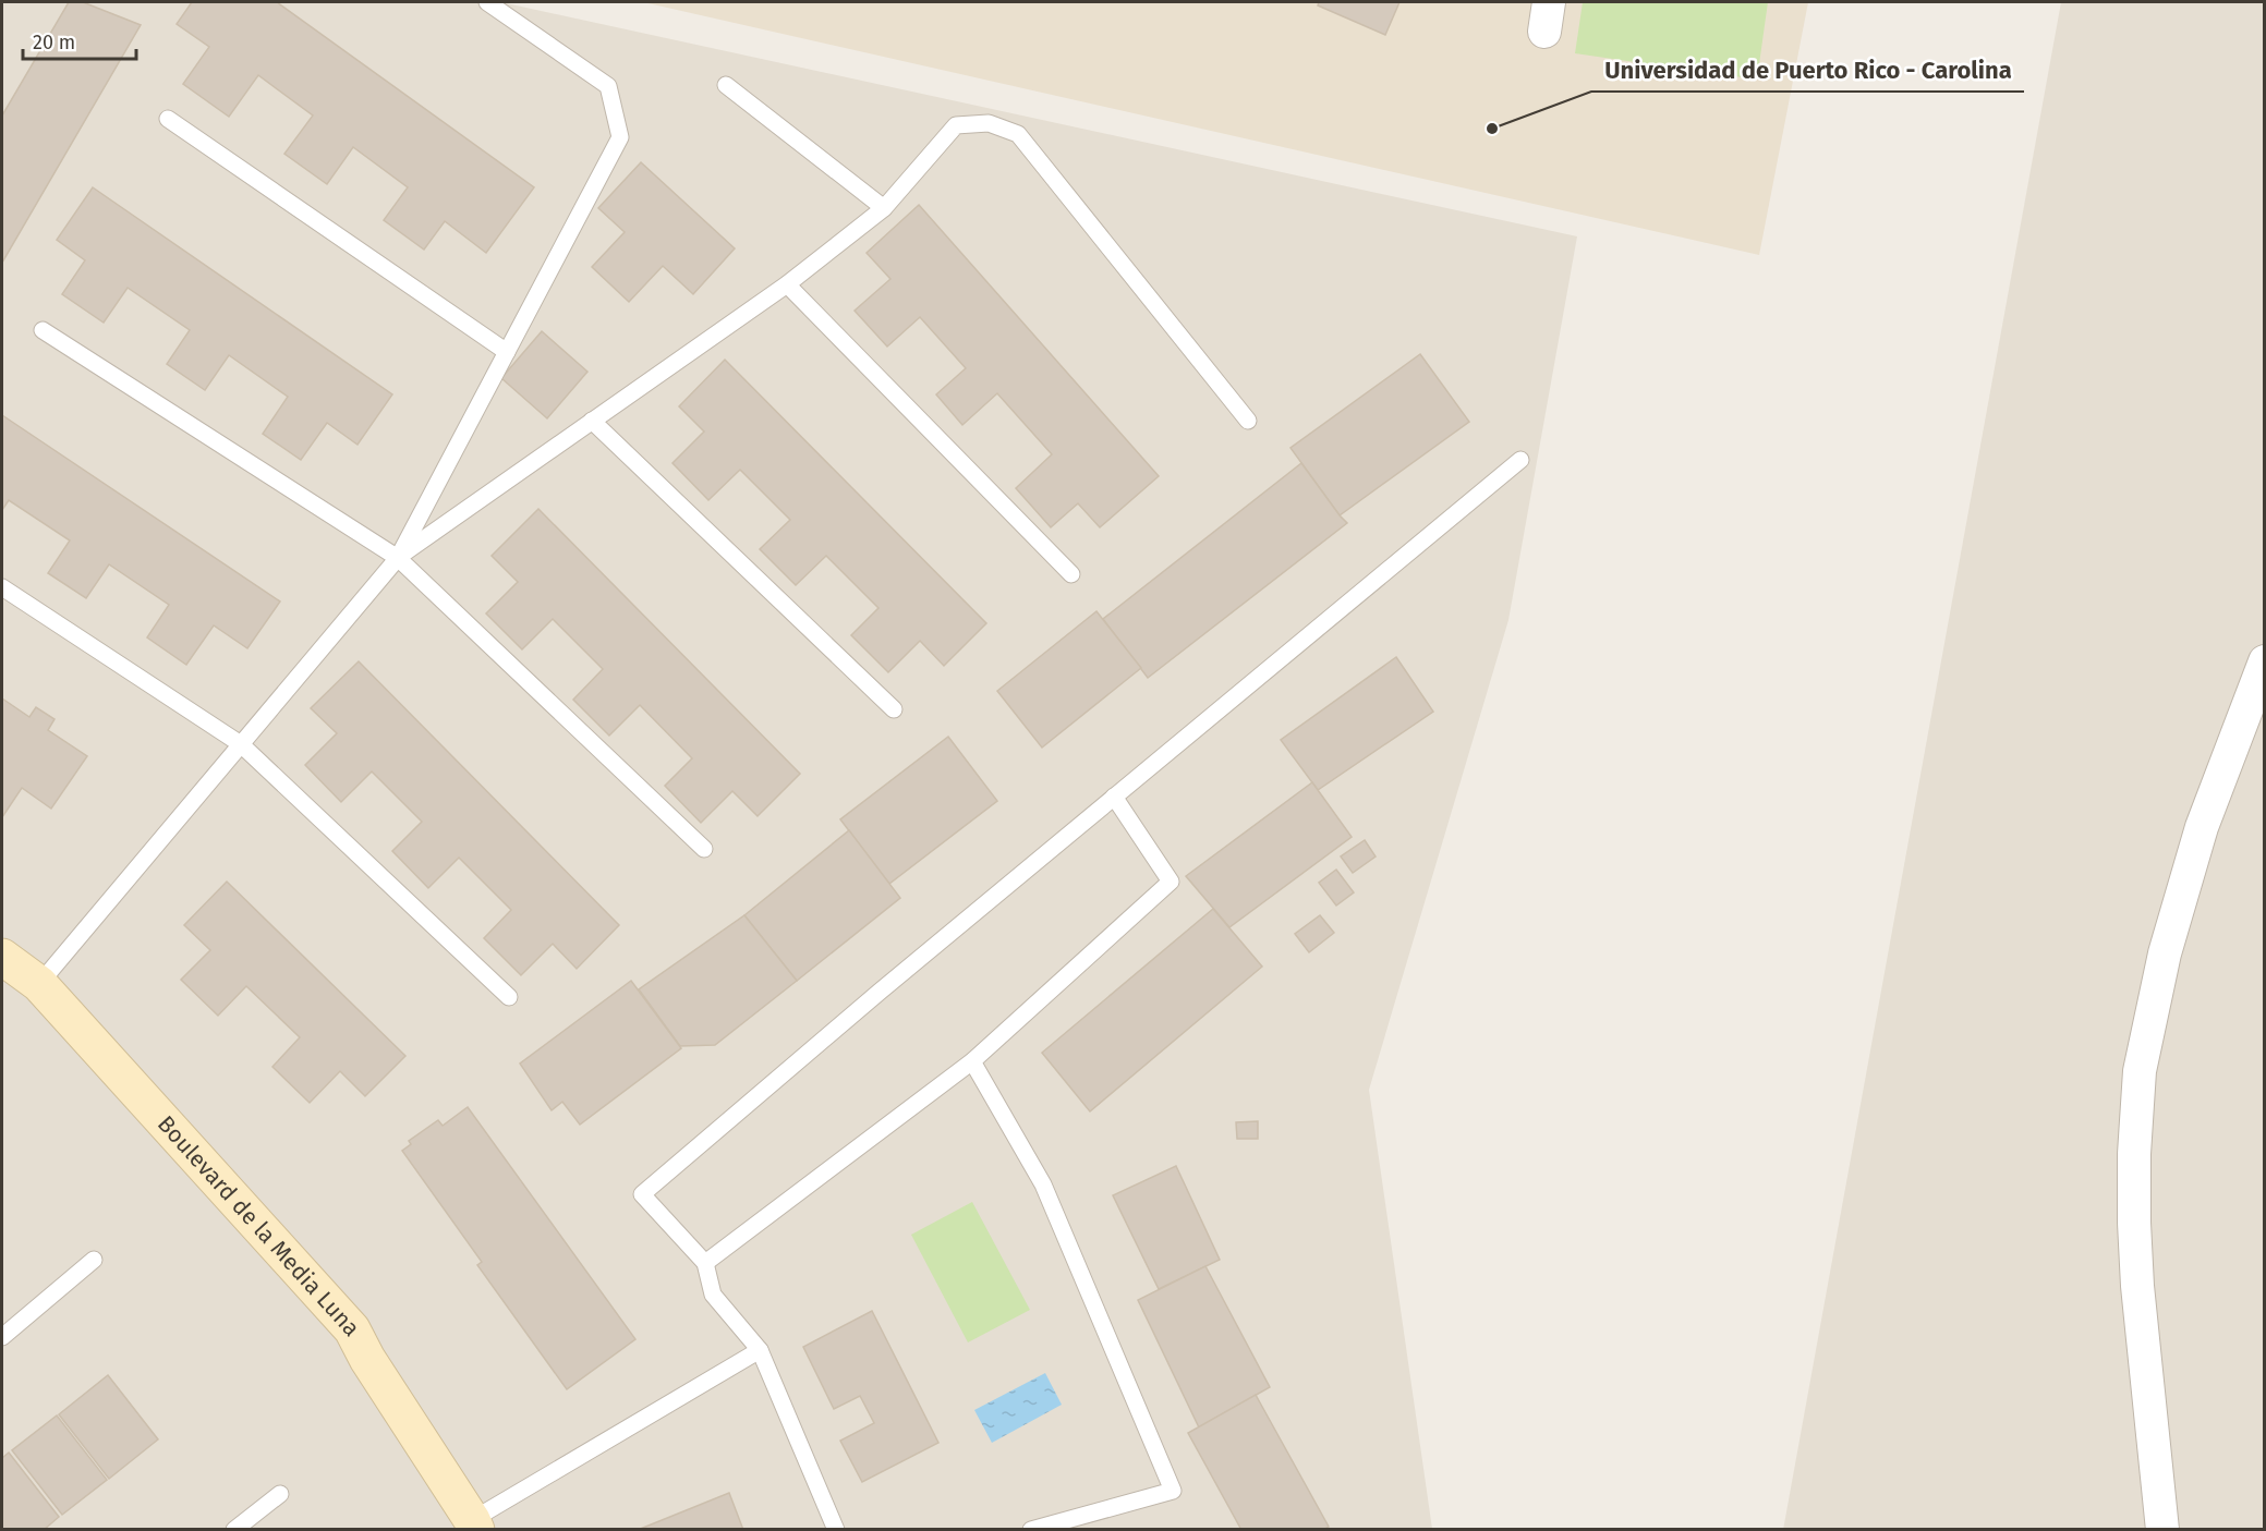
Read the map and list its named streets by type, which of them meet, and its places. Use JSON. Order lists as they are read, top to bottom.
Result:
{
  "streets": {
    "street": ["Boulevard de la Media Luna"]
  },
  "places": ["Universidad de Puerto Rico - Carolina"],
  "scale_bar": "20 m"
}
